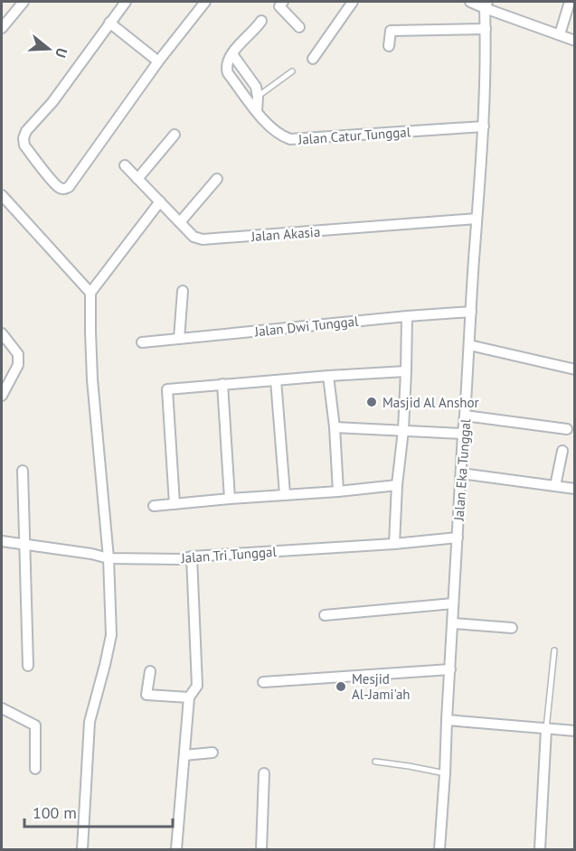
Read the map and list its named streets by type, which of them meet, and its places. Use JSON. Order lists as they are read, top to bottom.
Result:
{
  "streets": {
    "street": [
      "Jalan Catur Tunggal",
      "Jalan Akasia",
      "Jalan Dwi Tunggal",
      "Jalan Eka Tunggal",
      "Jalan Tri Tunggal"
    ]
  },
  "crossings": [
    ["Jalan Catur Tunggal", "Jalan Eka Tunggal"],
    ["Jalan Akasia", "Jalan Eka Tunggal"],
    ["Jalan Dwi Tunggal", "Jalan Eka Tunggal"],
    ["Jalan Eka Tunggal", "Jalan Tri Tunggal"]
  ],
  "places": ["Masjid Al Anshor", "Mesjid Al-Jami'ah"],
  "scale_bar": "100 m",
  "north": "right"
}
